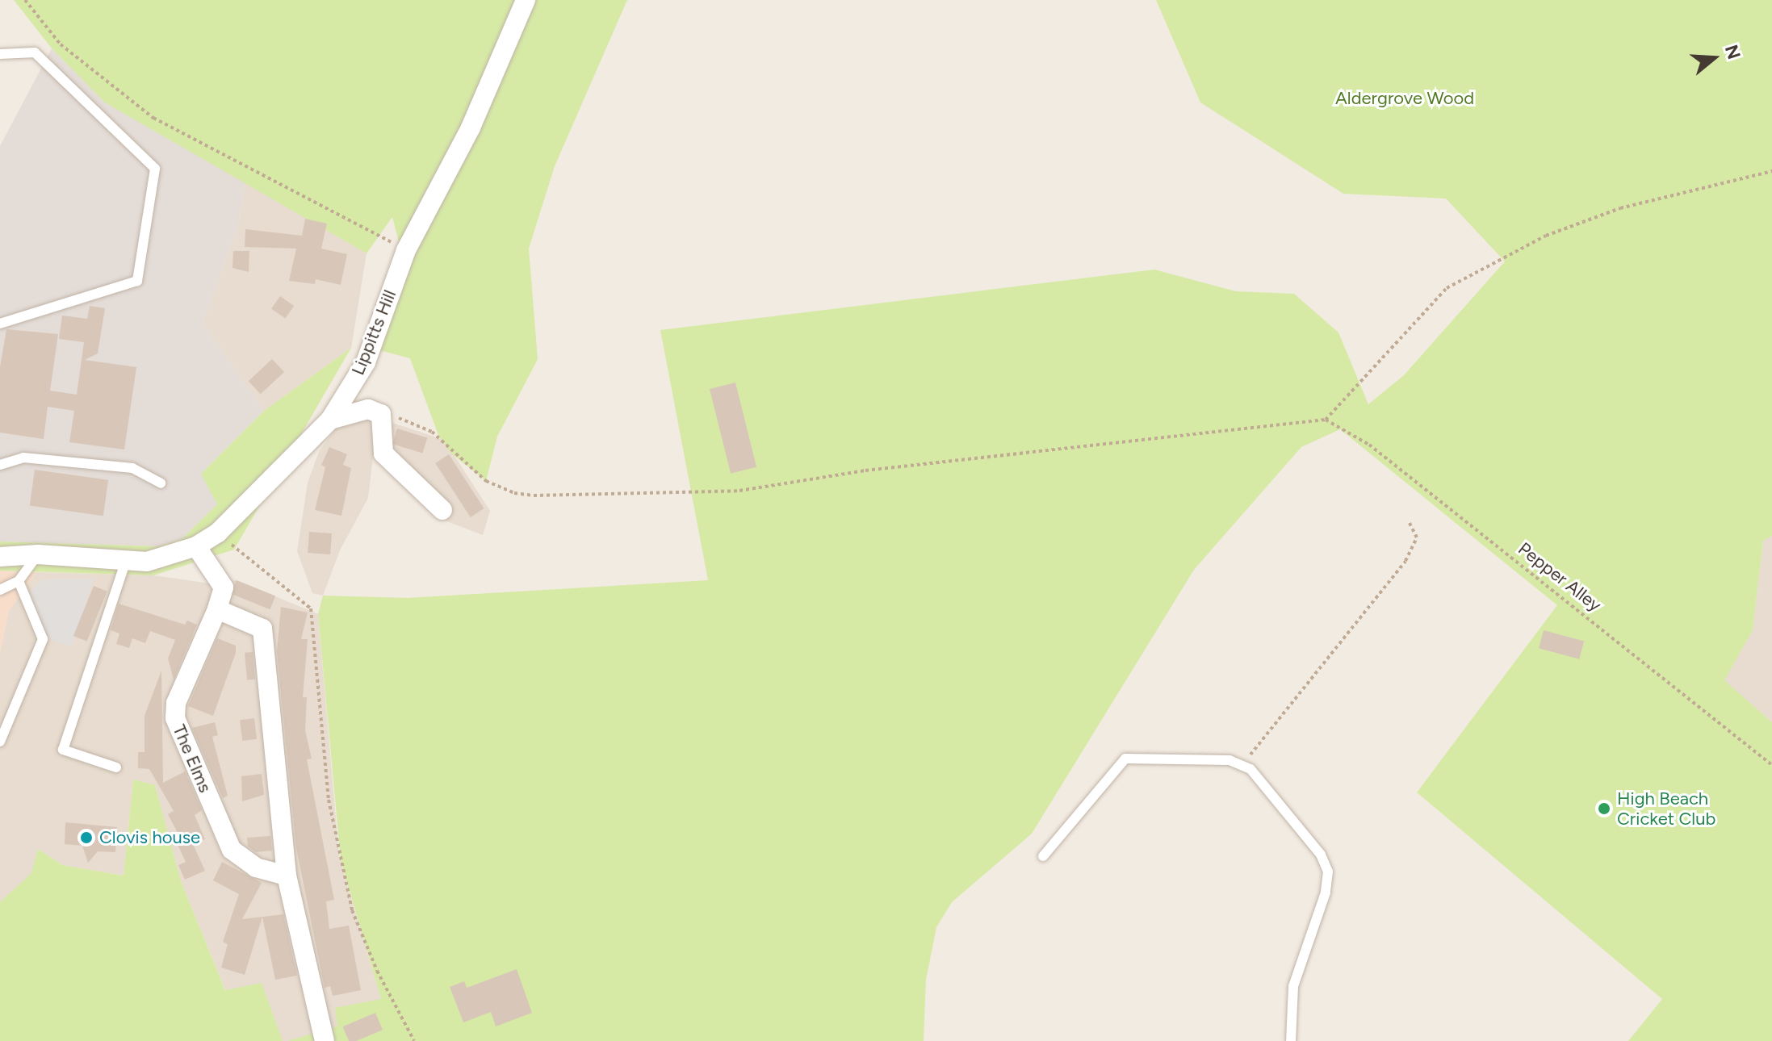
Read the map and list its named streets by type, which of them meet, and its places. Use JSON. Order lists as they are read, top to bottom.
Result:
{
  "streets": {
    "street": ["Lippitts Hill", "The Elms"],
    "path": ["Pepper Alley"]
  },
  "crossings": [
    ["Lippitts Hill", "The Elms"]
  ],
  "parks": ["Aldergrove Wood"],
  "places": ["High Beach Cricket Club", "Clovis house"],
  "north": "right"
}
